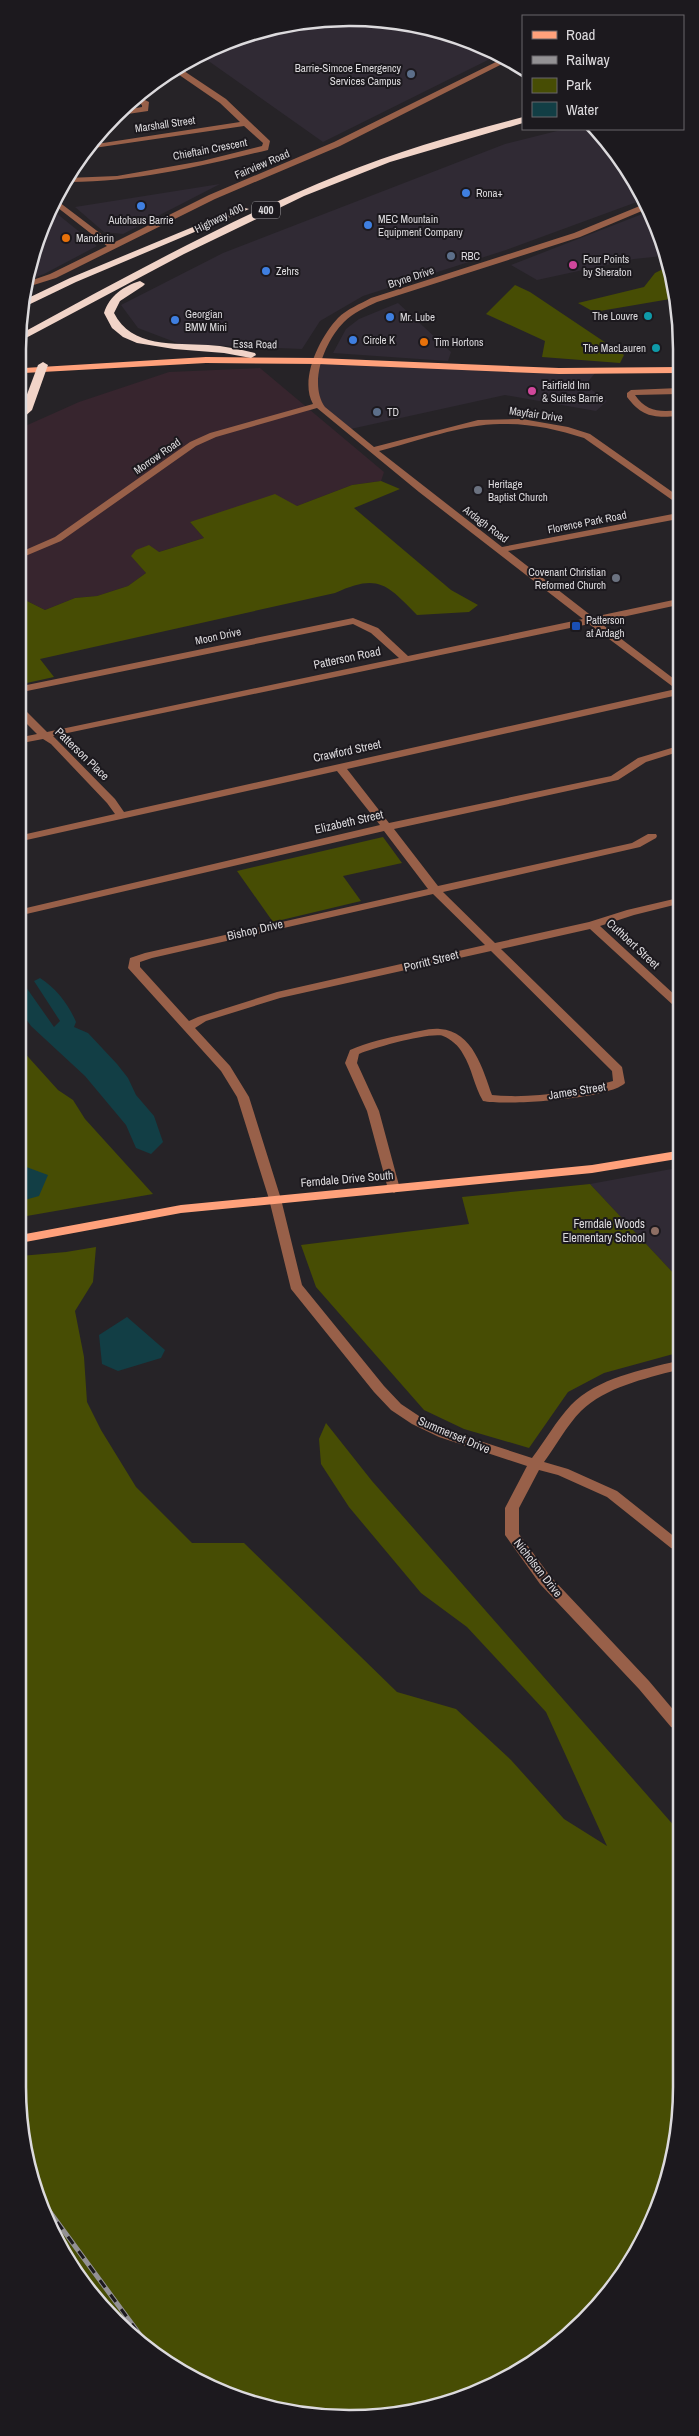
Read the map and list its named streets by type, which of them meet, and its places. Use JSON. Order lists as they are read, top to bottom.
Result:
{
  "streets": {
    "highway": ["400", "Highway 400"],
    "main road": ["Essa Road", "Ferndale Drive South"],
    "street": [
      "Marshall Street",
      "Chieftain Crescent",
      "Fairview Road",
      "Bryne Drive",
      "Mayfair Drive",
      "Morrow Road",
      "Florence Park Road",
      "Ardagh Road",
      "Moon Drive",
      "Patterson Road",
      "Crawford Street",
      "Patterson Place",
      "Elizabeth Street",
      "Bishop Drive",
      "Cuthbert Street",
      "Porritt Street",
      "James Street",
      "Summerset Drive",
      "Nicholson Drive"
    ]
  },
  "crossings": [
    ["Marshall Street", "Chieftain Crescent"],
    ["Bryne Drive", "Essa Road"],
    ["Mayfair Drive", "Ardagh Road"],
    ["Morrow Road", "Ardagh Road"],
    ["Florence Park Road", "Ardagh Road"],
    ["Ardagh Road", "Patterson Road"],
    ["Moon Drive", "Patterson Road"],
    ["Patterson Road", "Patterson Place"],
    ["Crawford Street", "Patterson Place"],
    ["Crawford Street", "James Street"],
    ["Elizabeth Street", "James Street"],
    ["Bishop Drive", "Porritt Street"],
    ["Bishop Drive", "James Street"],
    ["Bishop Drive", "Ferndale Drive South"],
    ["Bishop Drive", "Summerset Drive"],
    ["Cuthbert Street", "Porritt Street"],
    ["Porritt Street", "James Street"],
    ["James Street", "Ferndale Drive South"],
    ["Ferndale Drive South", "Summerset Drive"],
    ["Summerset Drive", "Nicholson Drive"]
  ],
  "places": {
    "other": [
      "Barrie-Simcoe Emergency Services Campus",
      "Rona+",
      "Autohaus Barrie",
      "MEC Mountain Equipment Company",
      "Mandarin",
      "RBC",
      "Four Points by Sheraton",
      "Zehrs",
      "The Louvre",
      "Mr. Lube",
      "Georgian BMW Mini",
      "Circle K",
      "Tim Hortons",
      "The MacLauren",
      "Fairfield Inn & Suites Barrie",
      "TD",
      "Heritage Baptist Church",
      "Covenant Christian Reformed Church",
      "Ferndale Woods Elementary School"
    ],
    "transit": ["Patterson at Ardagh"]
  },
  "legend": [
    "Road",
    "Railway",
    "Park",
    "Water"
  ]
}
